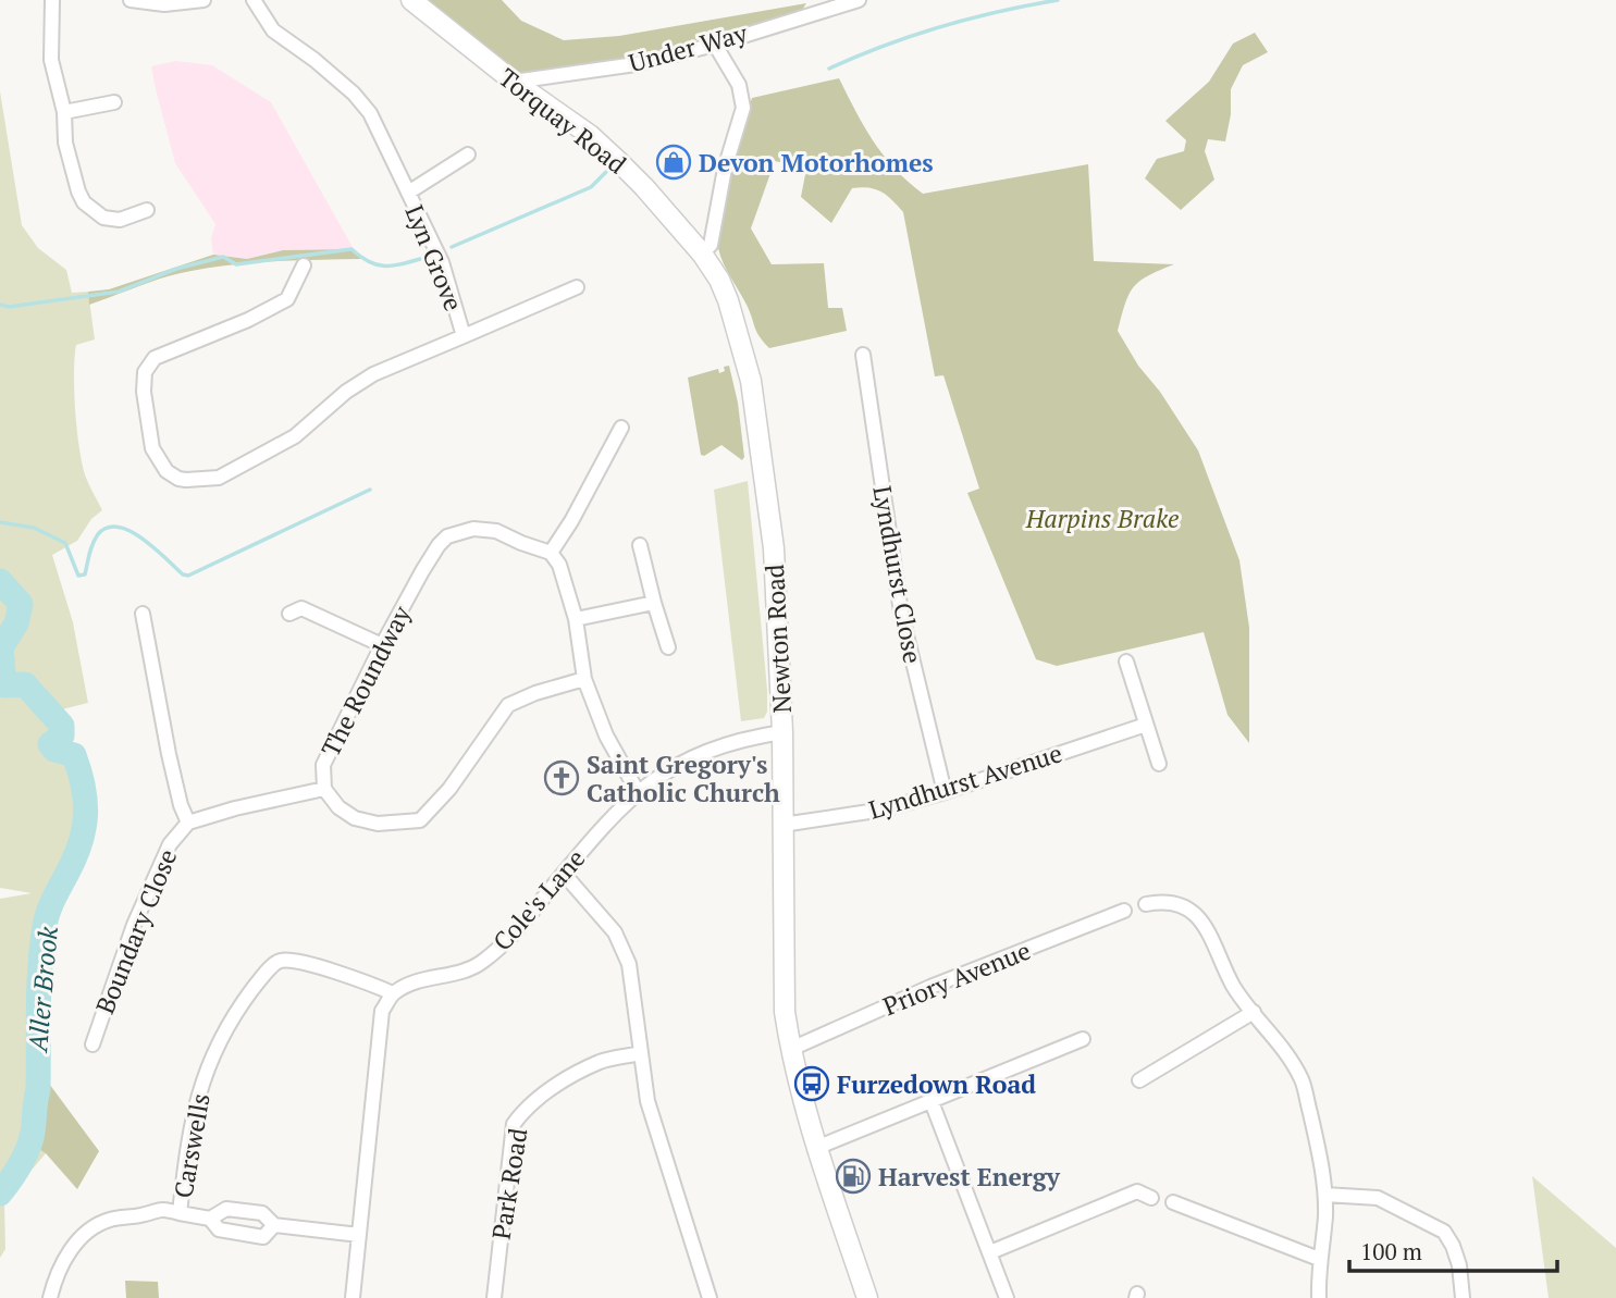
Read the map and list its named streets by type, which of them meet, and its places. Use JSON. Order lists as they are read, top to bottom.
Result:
{
  "streets": {
    "street": [
      "Under Way",
      "Torquay Road",
      "Lyn Grove",
      "Lyndhurst Close",
      "Newton Road",
      "The Roundway",
      "Lyndhurst Avenue",
      "Cole's Lane",
      "Boundary Close",
      "Priory Avenue",
      "Carswells",
      "Park Road"
    ]
  },
  "crossings": [
    ["Under Way", "Torquay Road"],
    ["Torquay Road", "Newton Road"],
    ["Lyndhurst Close", "Lyndhurst Avenue"],
    ["Newton Road", "Lyndhurst Avenue"],
    ["Newton Road", "Cole's Lane"],
    ["Newton Road", "Priory Avenue"],
    ["The Roundway", "Boundary Close"],
    ["Cole's Lane", "Carswells"]
  ],
  "water": ["Aller Brook"],
  "parks": ["Harpins Brake"],
  "places": {
    "shop": ["Devon Motorhomes"],
    "church": ["Saint Gregory's Catholic Church"],
    "bus stop": ["Furzedown Road"],
    "fuel station": ["Harvest Energy"]
  },
  "scale_bar": "100 m"
}
